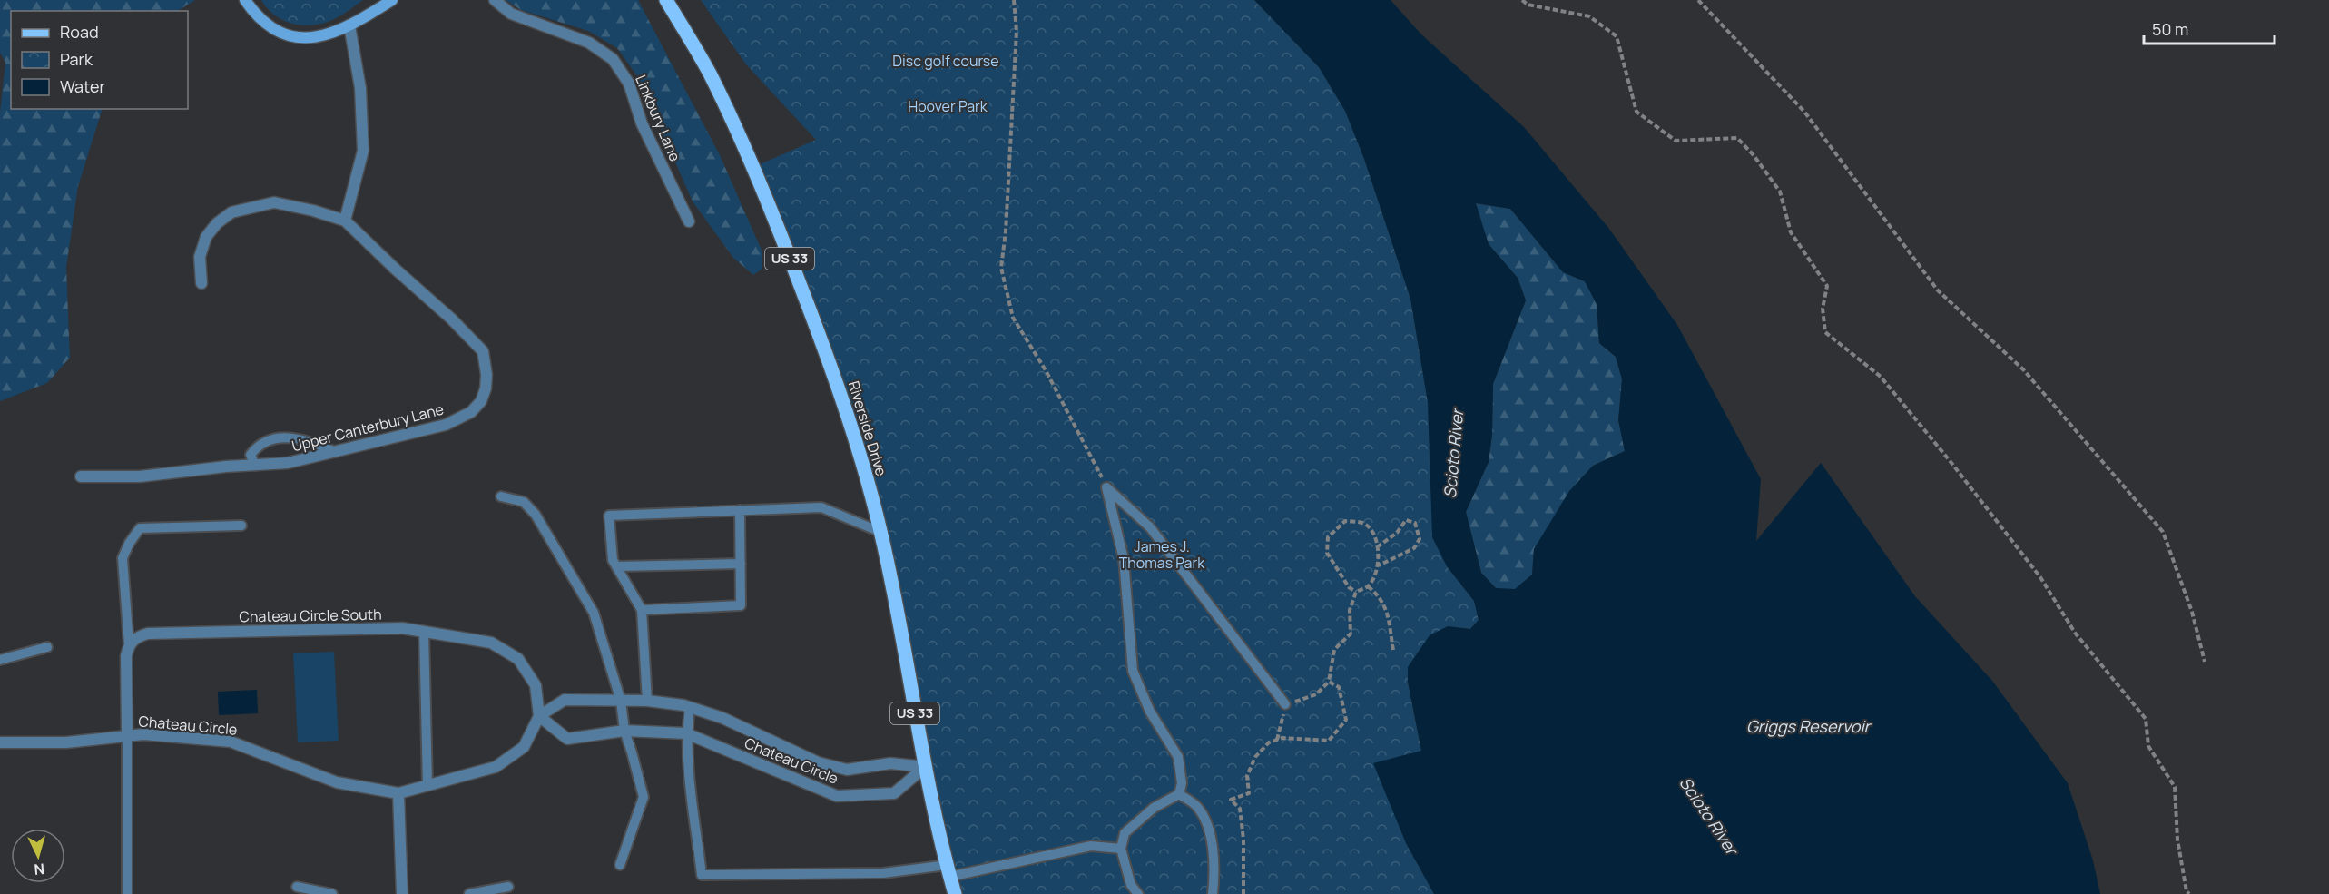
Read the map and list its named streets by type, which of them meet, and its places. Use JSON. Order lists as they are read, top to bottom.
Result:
{
  "streets": {
    "main road": ["US 33", "Riverside Drive"],
    "street": [
      "Linkbury Lane",
      "Upper Canterbury Lane",
      "Chateau Circle South",
      "Chateau Circle"
    ]
  },
  "crossings": [
    ["Riverside Drive", "Chateau Circle"],
    ["Chateau Circle South", "Chateau Circle"]
  ],
  "water": ["Scioto River", "Griggs Reservoir"],
  "parks": ["Disc golf course", "Hoover Park", "James J. Thomas Park"],
  "legend": ["Road", "Park", "Water"],
  "scale_bar": "50 m",
  "north": "bottom"
}
